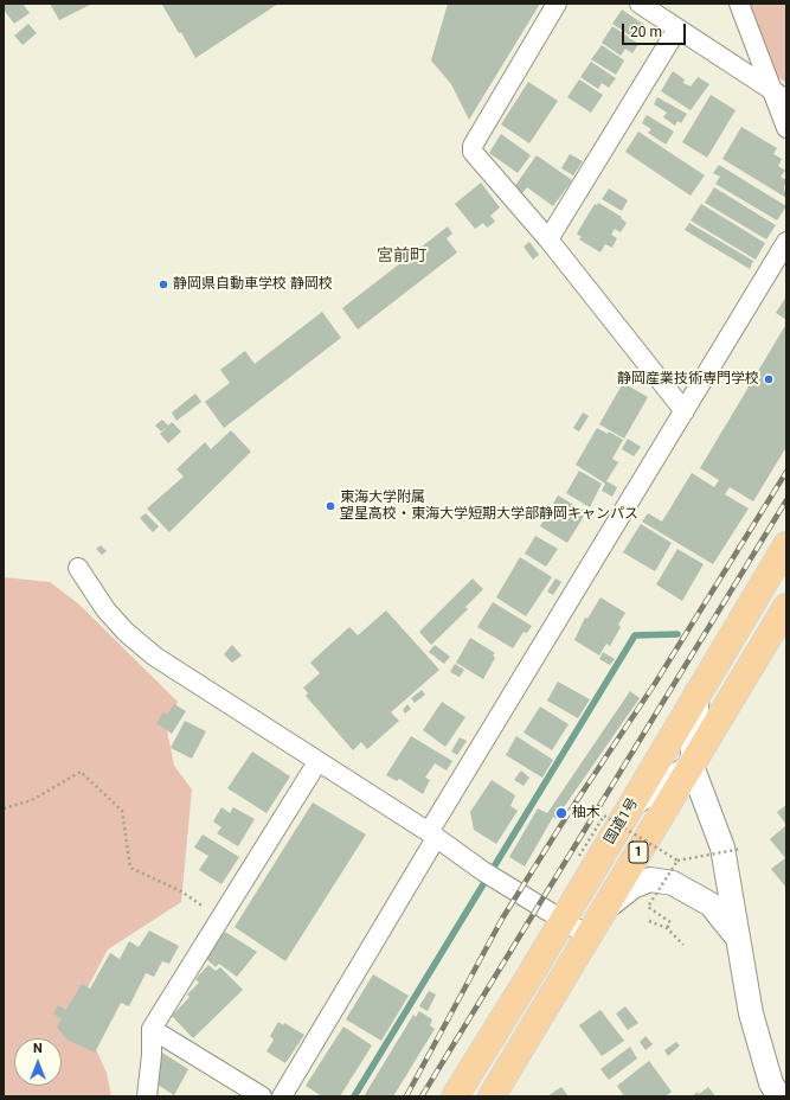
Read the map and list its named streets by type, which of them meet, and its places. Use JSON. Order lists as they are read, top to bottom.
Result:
{
  "streets": {
    "highway": ["国道1号", "1"]
  },
  "districts": ["宮前町"],
  "places": [
    "静岡県自動車学校 静岡校",
    "静岡産業技術専門学校",
    "東海大学附属 望星高校・東海大学短期大学部静岡キャンパス",
    "柚木"
  ],
  "scale_bar": "20 m",
  "north": "top"
}
